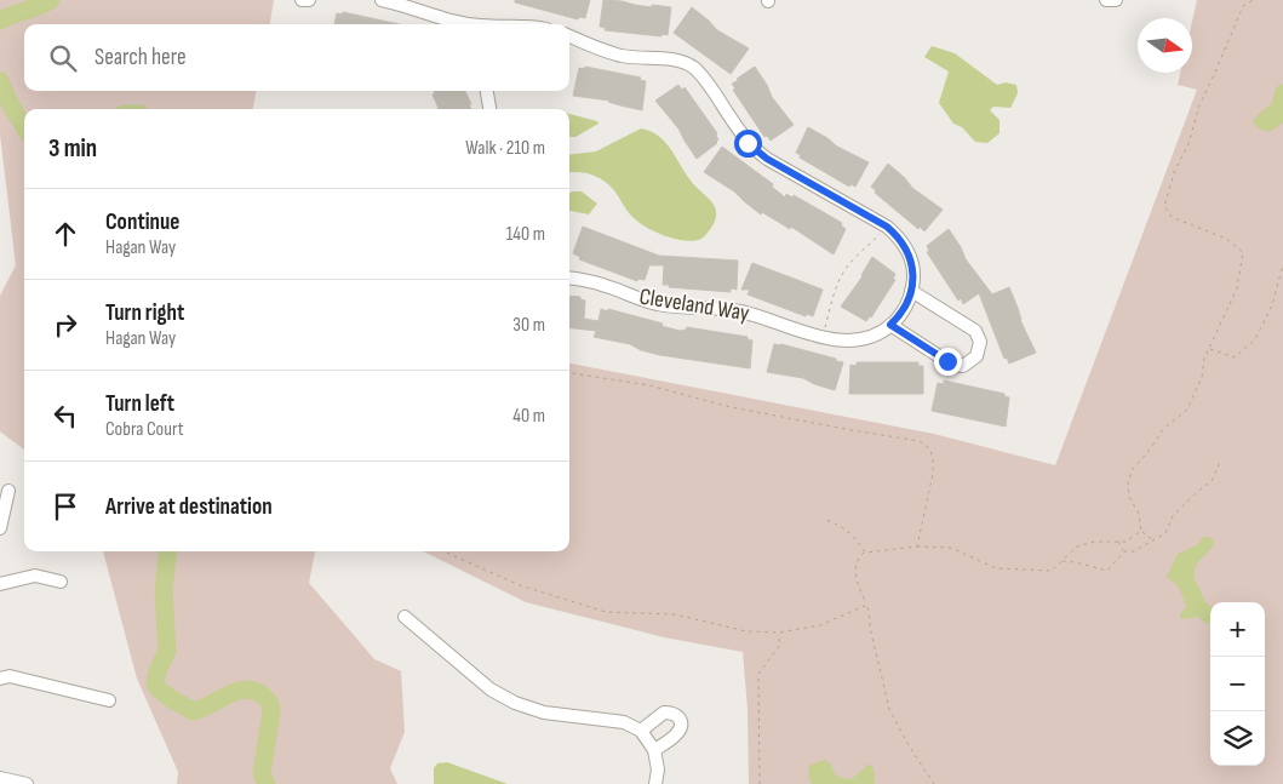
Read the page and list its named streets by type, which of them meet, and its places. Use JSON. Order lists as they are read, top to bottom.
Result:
{
  "streets": {
    "street": ["Cleveland Way"]
  },
  "north": "right",
  "page": {
    "search": "Search here",
    "heading": ["3 min", "Walk · 210 m"],
    "list": [
      ["Continue", "Hagan Way", "140 m"],
      ["Turn right", "Hagan Way", "30 m"],
      ["Turn left", "Cobra Court", "40 m"],
      "Arrive at destination"
    ],
    "map_buttons": ["+", "−"]
  }
}
